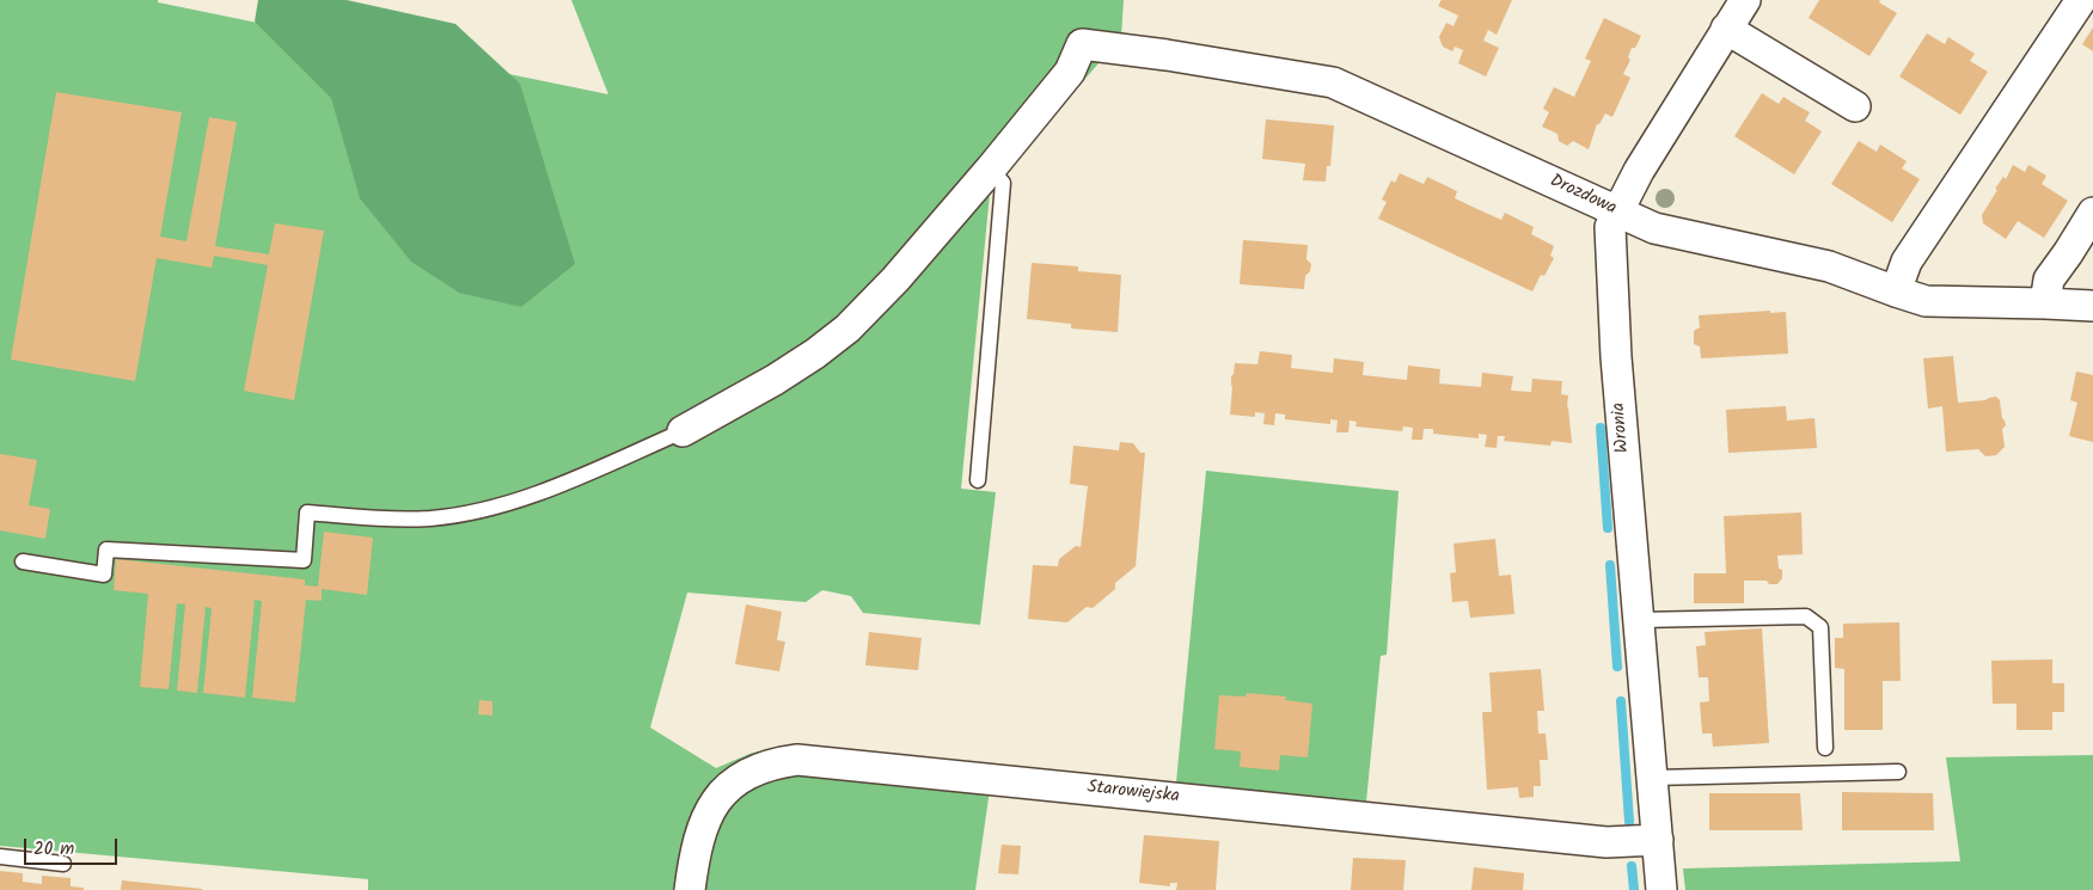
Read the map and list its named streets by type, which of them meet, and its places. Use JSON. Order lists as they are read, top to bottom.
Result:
{
  "streets": {
    "street": ["Drozdowa", "Wronia", "Starowiejska"]
  },
  "crossings": [
    ["Drozdowa", "Wronia"],
    ["Wronia", "Starowiejska"]
  ],
  "scale_bar": "20 m"
}
